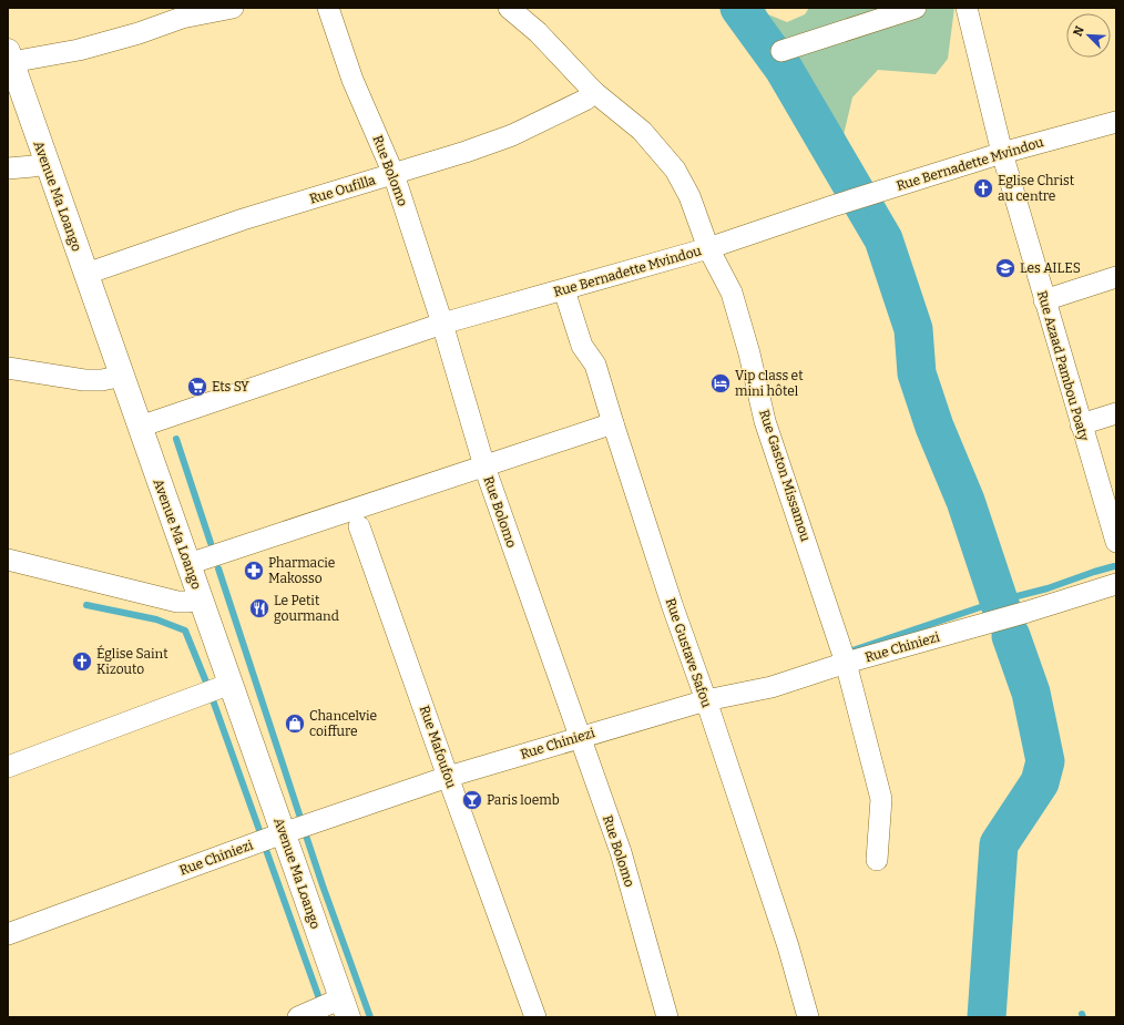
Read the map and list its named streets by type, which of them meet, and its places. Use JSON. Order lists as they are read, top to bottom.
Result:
{
  "streets": {
    "main road": ["Avenue Ma Loango"],
    "street": [
      "Rue Bernadette Mvindou",
      "Rue Bolomo",
      "Rue Oufilla",
      "Rue Azaad Pambou Poaty",
      "Rue Gaston Missamou",
      "Rue Chiniezi",
      "Rue Gustave Safou",
      "Rue Mafoufou"
    ]
  },
  "crossings": [
    ["Rue Bernadette Mvindou", "Rue Bolomo"],
    ["Rue Bernadette Mvindou", "Avenue Ma Loango"],
    ["Rue Bernadette Mvindou", "Rue Azaad Pambou Poaty"],
    ["Rue Bernadette Mvindou", "Rue Gaston Missamou"],
    ["Rue Bernadette Mvindou", "Rue Gustave Safou"],
    ["Rue Bolomo", "Rue Oufilla"],
    ["Rue Bolomo", "Rue Chiniezi"],
    ["Rue Oufilla", "Avenue Ma Loango"],
    ["Rue Oufilla", "Rue Gaston Missamou"],
    ["Avenue Ma Loango", "Rue Chiniezi"],
    ["Rue Gaston Missamou", "Rue Chiniezi"],
    ["Rue Chiniezi", "Rue Gustave Safou"],
    ["Rue Chiniezi", "Rue Mafoufou"]
  ],
  "places": {
    "church": ["Eglise Christ au centre", "Église Saint Kizouto"],
    "school or university": ["Les AILES"],
    "hotel": ["Vip class et mini hôtel"],
    "supermarket": ["Ets SY"],
    "pharmacy": ["Pharmacie Makosso"],
    "restaurant": ["Le Petit gourmand"],
    "shop": ["Chancelvie coiffure"],
    "bar": ["Paris loemb"]
  },
  "north": "top left"
}
